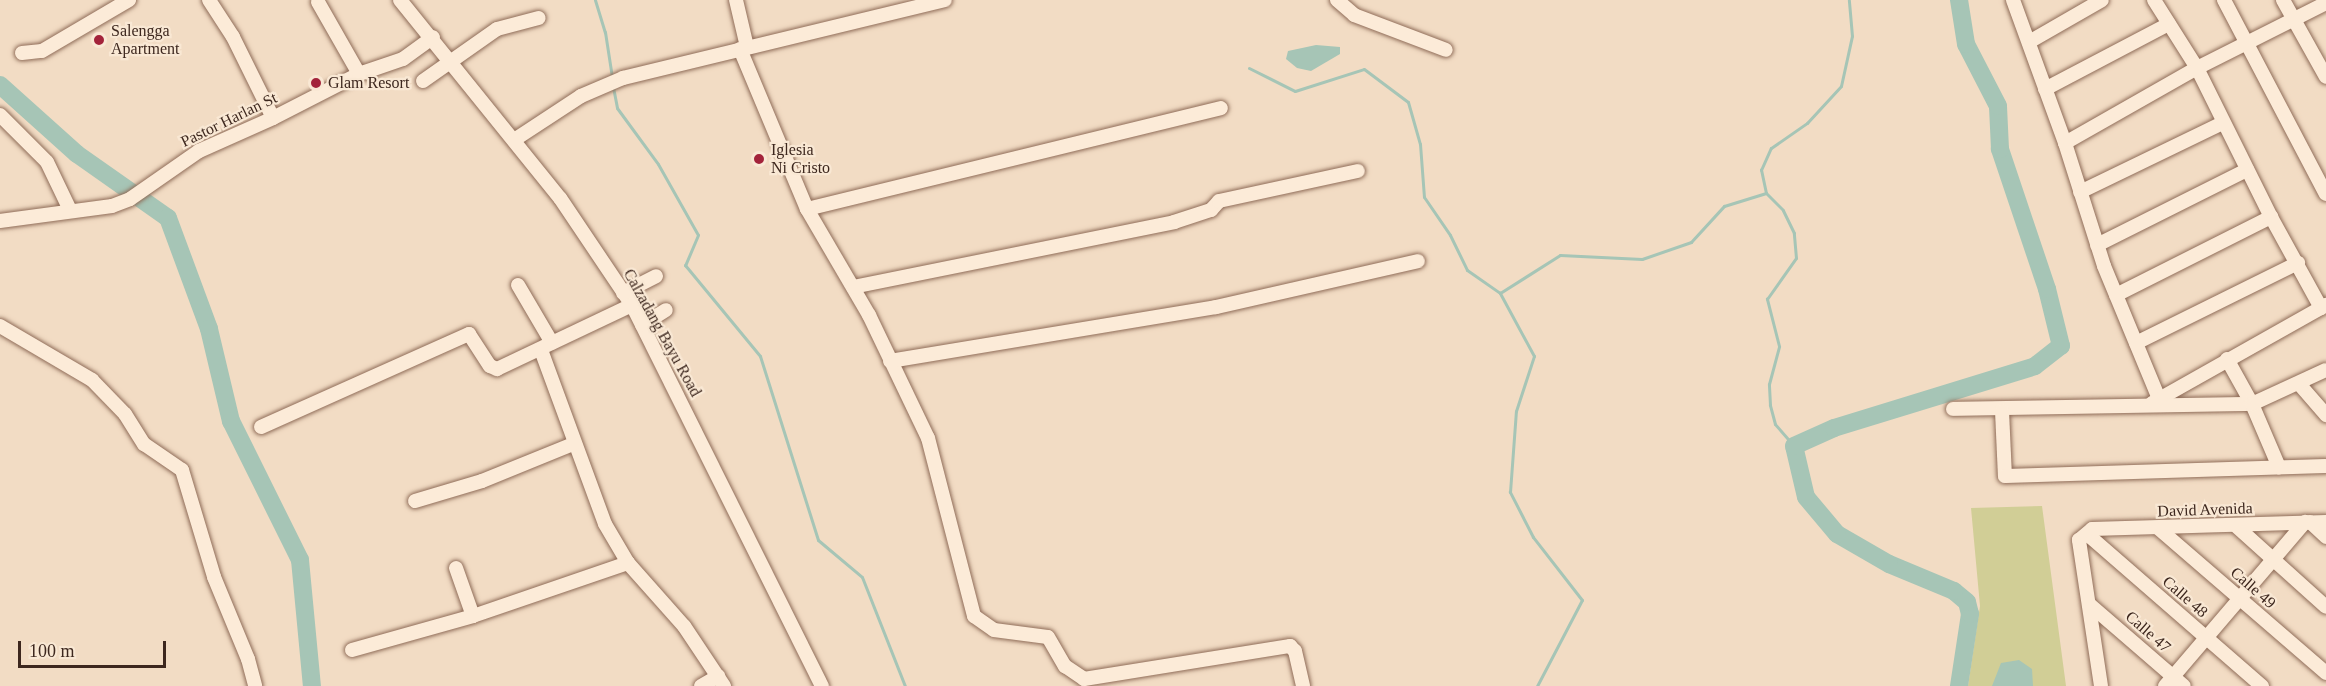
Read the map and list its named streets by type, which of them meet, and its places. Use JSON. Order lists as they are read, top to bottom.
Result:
{
  "streets": {
    "street": [
      "Pastor Harlan St",
      "Calzadang Bayu Road",
      "David Avenida",
      "Calle 49",
      "Calle 48",
      "Calle 47"
    ]
  },
  "crossings": [
    ["Pastor Harlan St", "Calzadang Bayu Road"],
    ["David Avenida", "Calle 49"],
    ["David Avenida", "Calle 48"]
  ],
  "places": ["Salengga Apartment", "Glam Resort", "Iglesia Ni Cristo"],
  "scale_bar": "100 m"
}
